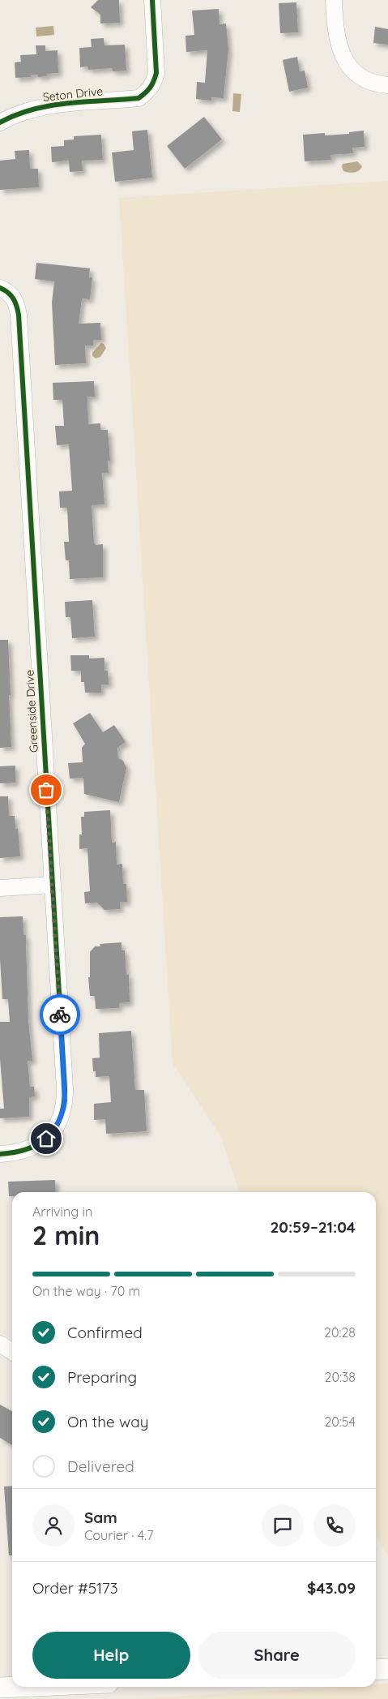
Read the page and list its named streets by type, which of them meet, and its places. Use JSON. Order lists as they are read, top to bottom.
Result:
{
  "streets": {
    "street": ["Seton Drive", "Greenside Drive"]
  },
  "page": {
    "heading": ["2 min", "Arriving in", "20:59–21:04"],
    "panel": [
      "Sam",
      "Courier · 4.7",
      "Order #5173",
      "$43.09"
    ],
    "bar": "On the way · 70 m",
    "list": [
      ["Confirmed", "20:28"],
      ["Preparing", "20:38"],
      ["On the way", "20:54"],
      "Delivered"
    ],
    "buttons": ["Help", "Share"]
  }
}
